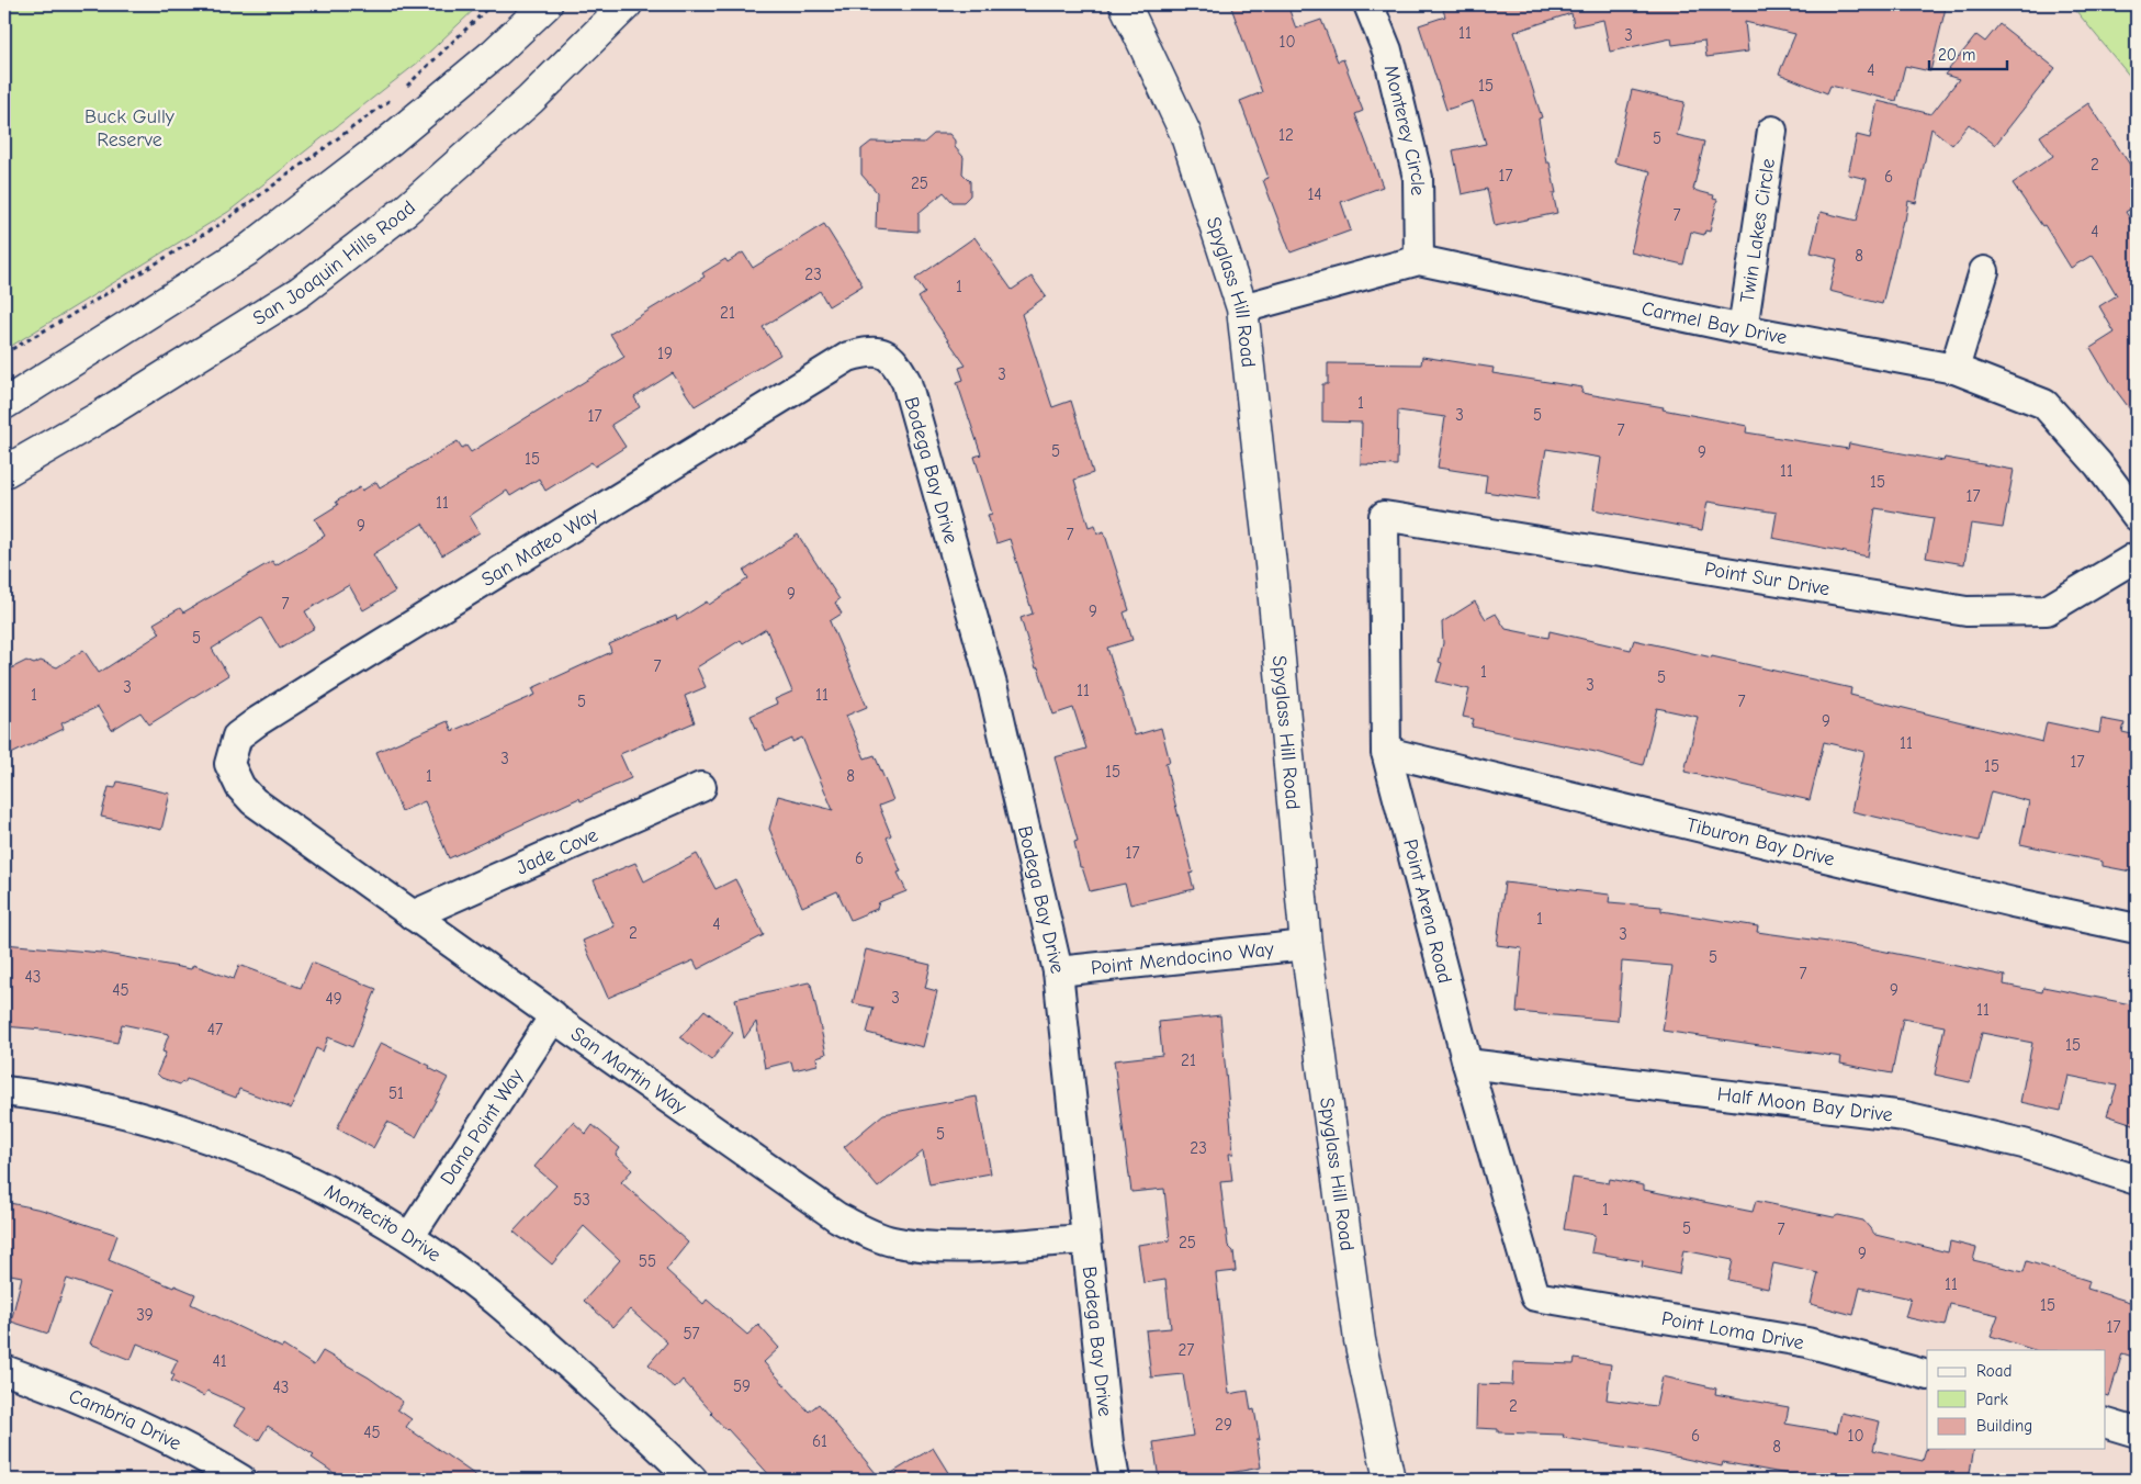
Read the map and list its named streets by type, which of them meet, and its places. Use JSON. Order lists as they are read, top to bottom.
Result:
{
  "streets": {
    "main road": ["San Joaquin Hills Road", "Spyglass Hill Road"],
    "street": [
      "Monterey Circle",
      "Twin Lakes Circle",
      "Carmel Bay Drive",
      "Bodega Bay Drive",
      "San Mateo Way",
      "Point Sur Drive",
      "Tiburon Bay Drive",
      "Jade Cove",
      "Point Arena Road",
      "Point Mendocino Way",
      "San Martin Way",
      "Half Moon Bay Drive",
      "Dana Point Way",
      "Montecito Drive",
      "Point Loma Drive",
      "Cambria Drive"
    ]
  },
  "crossings": [
    ["Monterey Circle", "Carmel Bay Drive"],
    ["Twin Lakes Circle", "Carmel Bay Drive"],
    ["Spyglass Hill Road", "Carmel Bay Drive"],
    ["Spyglass Hill Road", "Point Mendocino Way"],
    ["Bodega Bay Drive", "San Mateo Way"],
    ["Bodega Bay Drive", "Point Mendocino Way"],
    ["Bodega Bay Drive", "San Martin Way"],
    ["San Mateo Way", "San Martin Way"],
    ["Point Sur Drive", "Point Arena Road"],
    ["Tiburon Bay Drive", "Point Arena Road"],
    ["Jade Cove", "San Martin Way"],
    ["Point Arena Road", "Half Moon Bay Drive"],
    ["Point Arena Road", "Point Loma Drive"],
    ["San Martin Way", "Dana Point Way"],
    ["Dana Point Way", "Montecito Drive"]
  ],
  "parks": ["Buck Gully Reserve"],
  "house_numbers": [
    "11",
    "3",
    "10",
    "4",
    "15",
    "12",
    "5",
    "2",
    "17",
    "6",
    "25",
    "14",
    "7",
    "4",
    "8",
    "23",
    "1",
    "21",
    "19",
    "3",
    "1",
    "3",
    "5",
    "17",
    "7",
    "5",
    "9",
    "15",
    "11",
    "15",
    "17",
    "11",
    "9",
    "7",
    "9",
    "7",
    "9",
    "5",
    "7",
    "1",
    "5",
    "3",
    "3",
    "11",
    "1",
    "11",
    "5",
    "7",
    "9",
    "11",
    "3",
    "17",
    "15",
    "15",
    "1",
    "8",
    "17",
    "6",
    "1",
    "4",
    "2",
    "3",
    "5",
    "7",
    "43",
    "45",
    "9",
    "3",
    "49",
    "11",
    "47",
    "15",
    "21",
    "51",
    "5",
    "23",
    "53",
    "1",
    "5",
    "7",
    "25",
    "9",
    "55",
    "11",
    "15",
    "39",
    "17",
    "57",
    "27",
    "41",
    "59",
    "43",
    "2",
    "29",
    "45",
    "6",
    "10",
    "61",
    "8"
  ],
  "legend": ["Road", "Park", "Building"],
  "scale_bar": "20 m"
}
